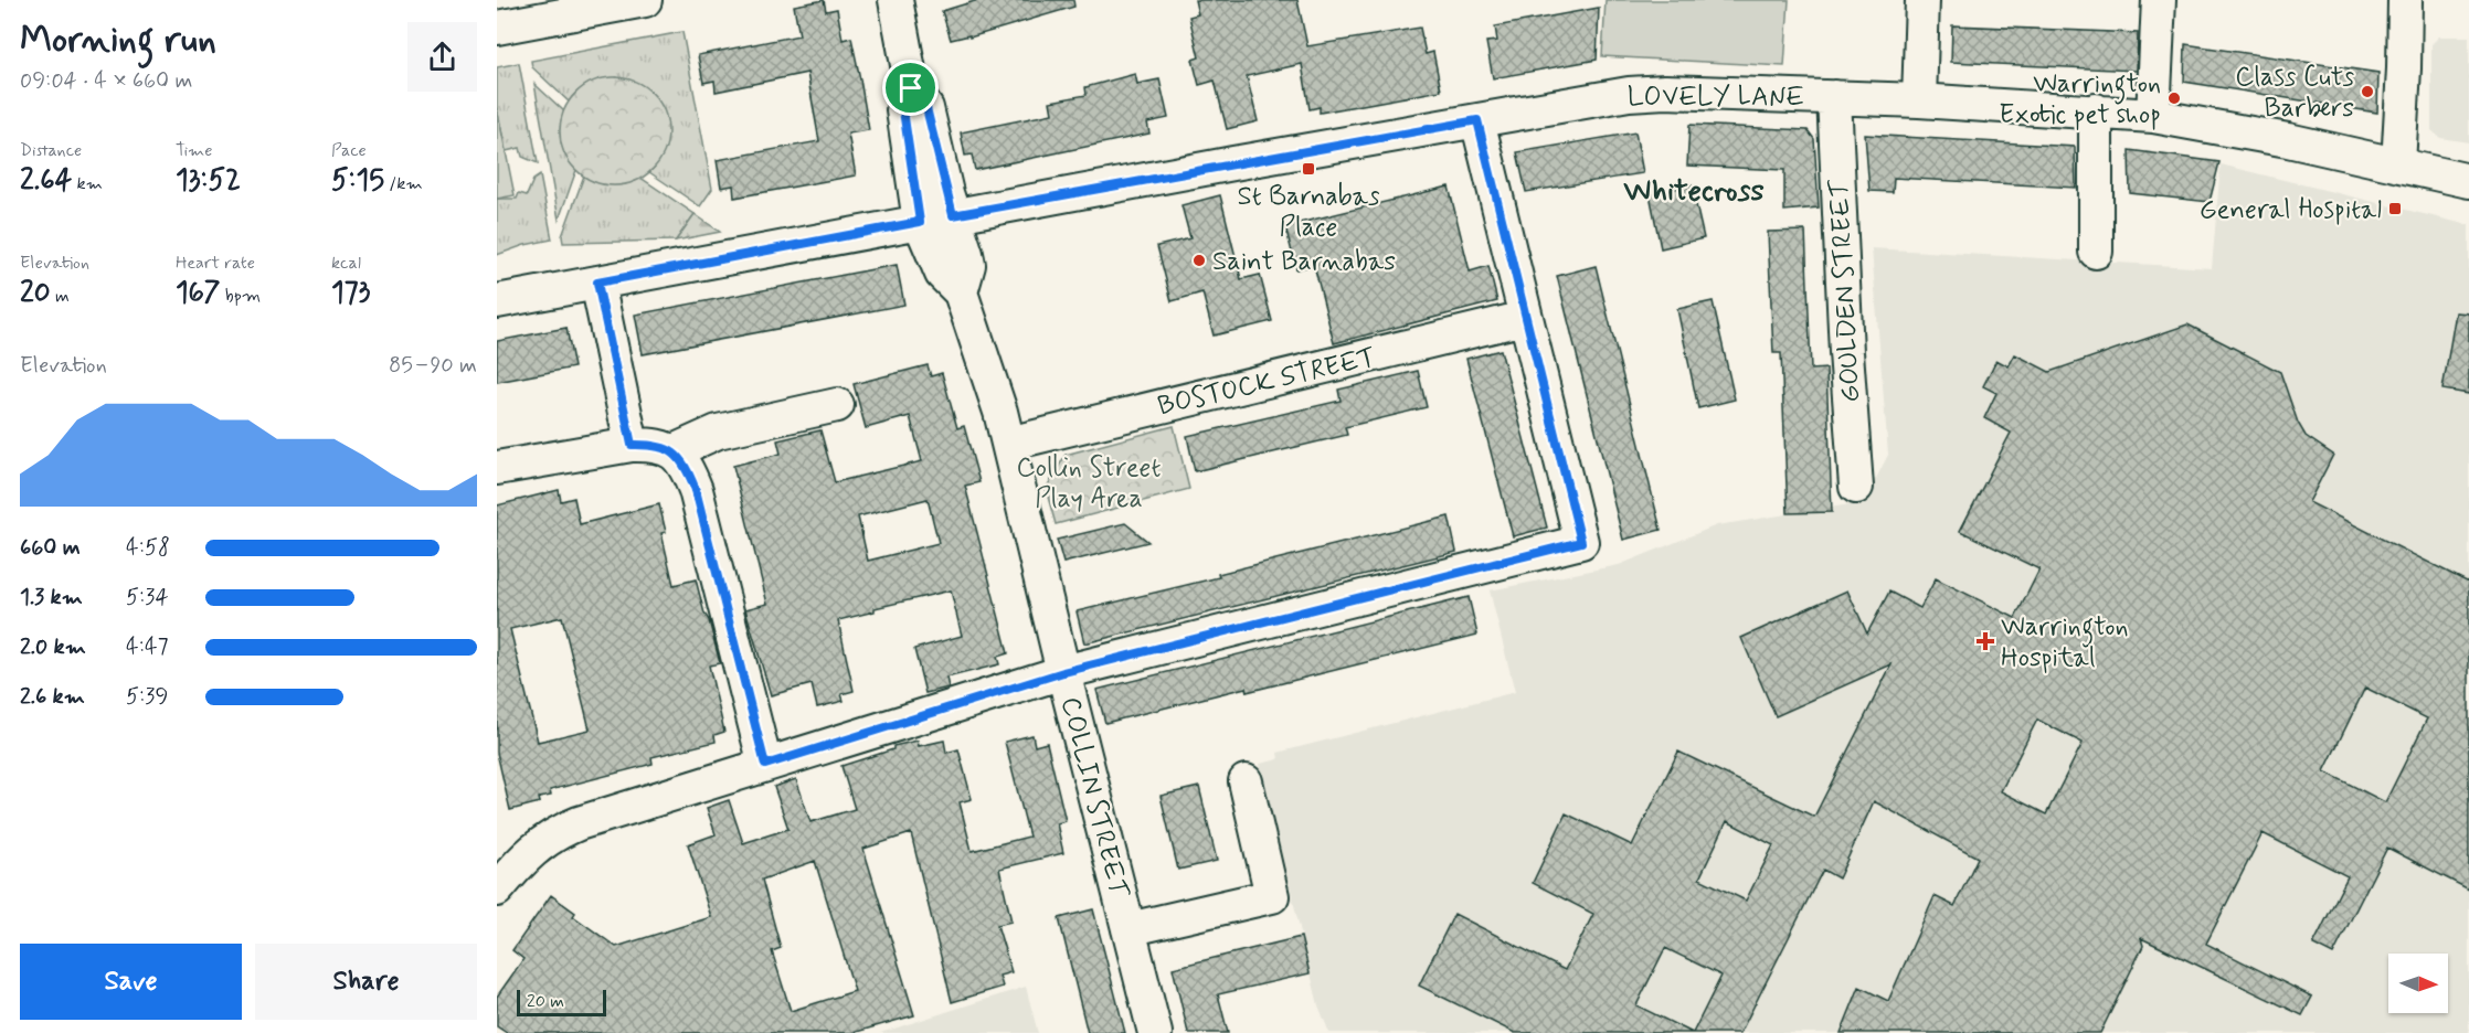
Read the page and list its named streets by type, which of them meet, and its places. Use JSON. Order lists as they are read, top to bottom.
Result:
{
  "streets": {
    "street": [
      "LOVELY LANE",
      "GOULDEN STREET",
      "BOSTOCK STREET",
      "COLLIN STREET"
    ]
  },
  "crossings": [
    ["LOVELY LANE", "GOULDEN STREET"],
    ["LOVELY LANE", "COLLIN STREET"],
    ["BOSTOCK STREET", "COLLIN STREET"]
  ],
  "districts": ["Whitecross"],
  "parks": ["Collin Street Play Area"],
  "places": {
    "other": ["Class Cuts Barbers", "Warrington Exotic pet shop", "Saint Barnabas"],
    "transit": ["St Barnabas Place", "General Hospital"],
    "health": ["Warrington Hospital"]
  },
  "scale_bar": "20 m",
  "north": "right",
  "page": {
    "heading": ["Morning run", "09:04 · 4 × 660 m"],
    "stats": [
      ["Distance", "2.64 km"],
      ["Time", "13:52"],
      ["Pace", "5:15 /km"],
      ["Elevation", "20 m"],
      ["Heart rate", "167 bpm"],
      ["kcal", "173"]
    ],
    "chart": ["Elevation", "85–90 m"],
    "list": [
      {
        "name": "660 m",
        "note": "4:58"
      },
      {
        "name": "1.3 km",
        "note": "5:34"
      },
      {
        "name": "2.0 km",
        "note": "4:47"
      },
      {
        "name": "2.6 km",
        "note": "5:39"
      }
    ],
    "buttons": ["Save", "Share"],
    "scale": "20 m"
  }
}
